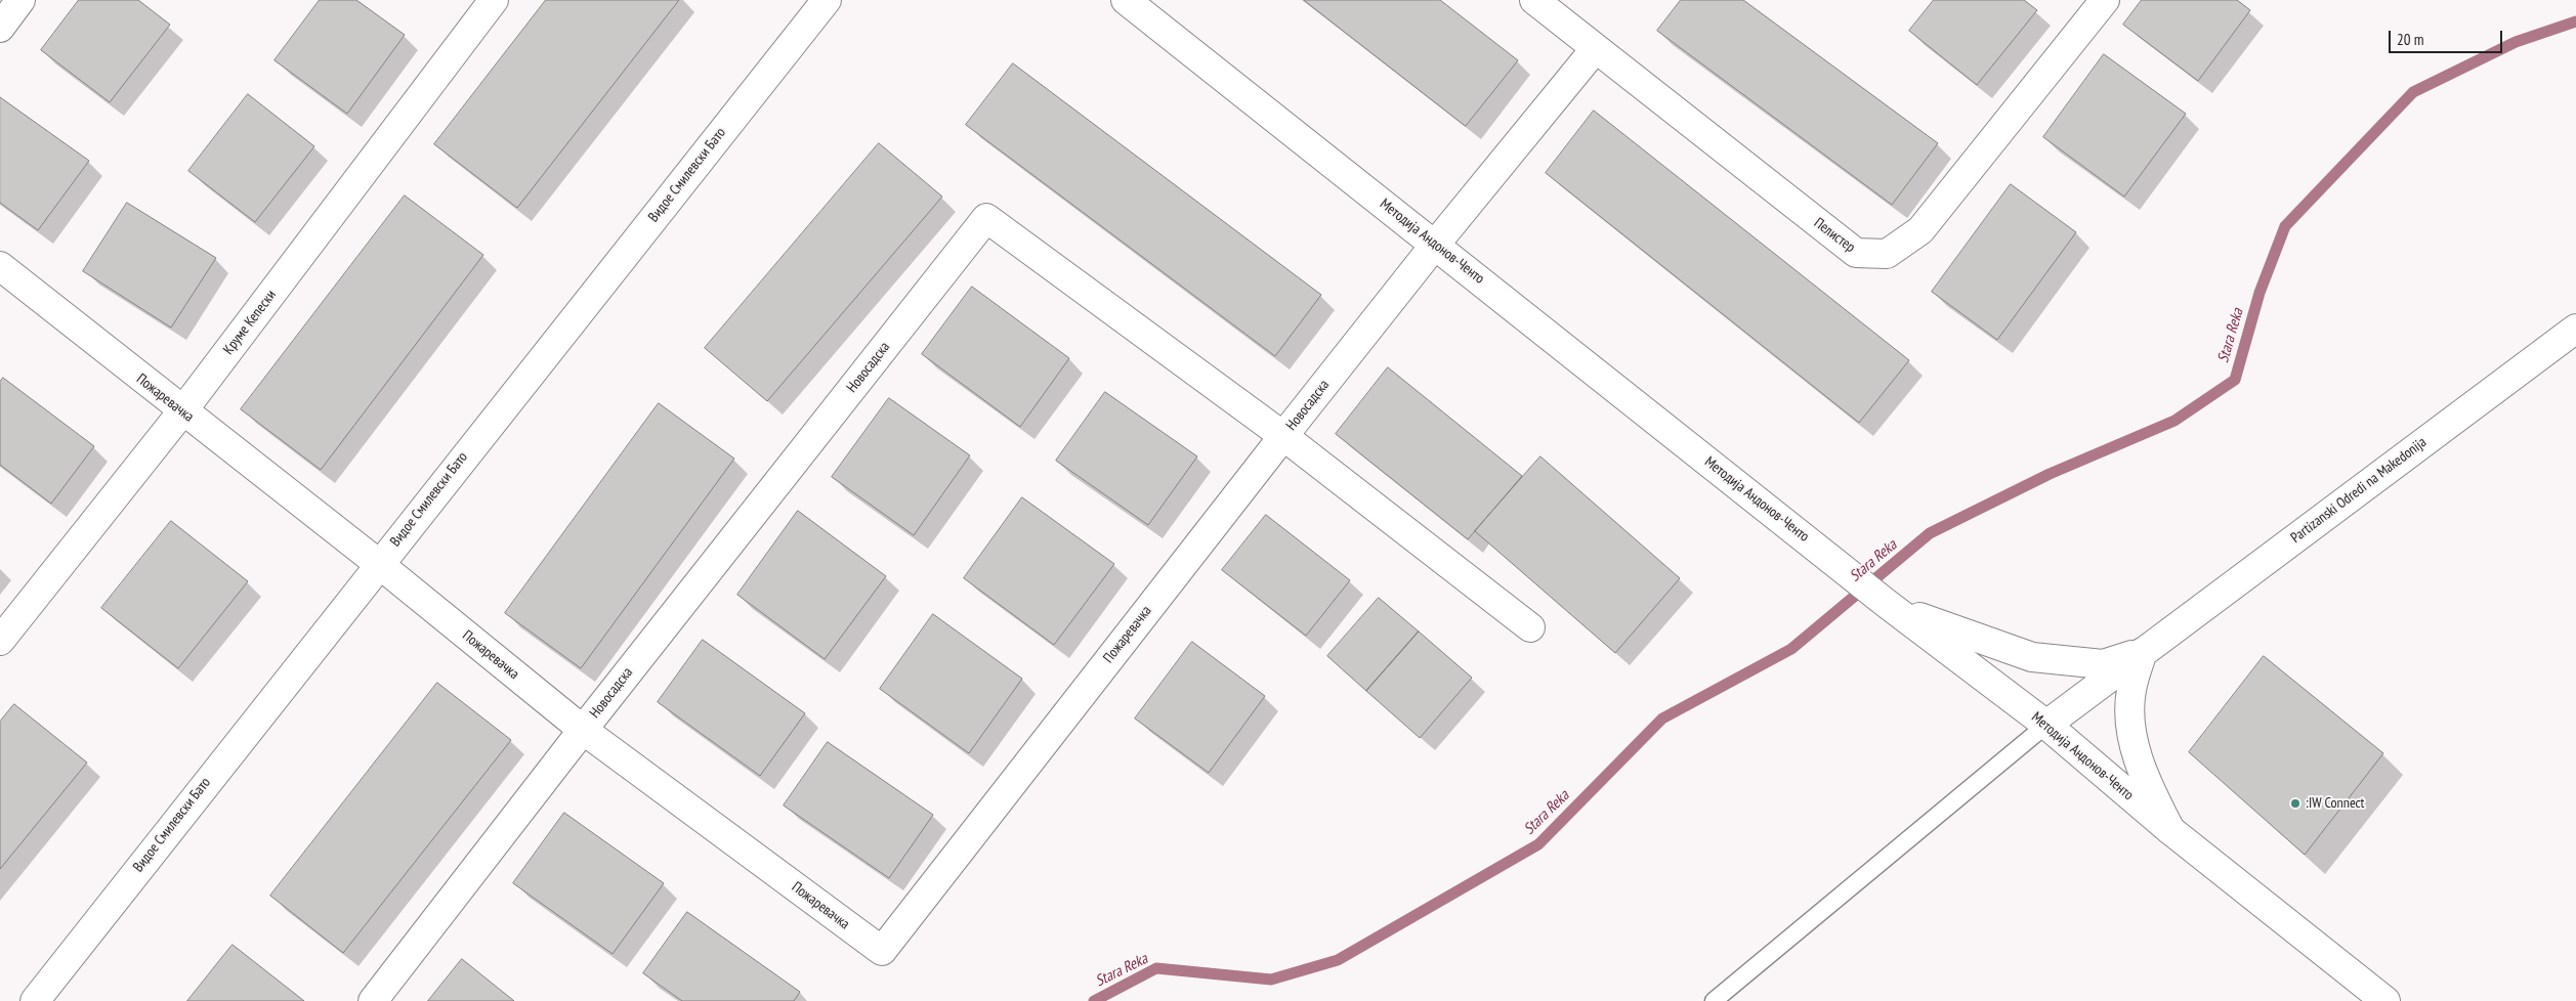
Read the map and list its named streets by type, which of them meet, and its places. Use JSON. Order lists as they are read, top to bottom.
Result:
{
  "streets": {
    "street": [
      "Видое Смилевски Бато",
      "Пелистер",
      "Методија Андонов-Ченто",
      "Круме Кепески",
      "Новосадска",
      "Пожаревачка",
      "Partizanski Odredi na Makedonija"
    ]
  },
  "crossings": [
    ["Видое Смилевски Бато", "Пожаревачка"],
    ["Методија Андонов-Ченто", "Новосадска"],
    ["Методија Андонов-Ченто", "Partizanski Odredi na Makedonija"],
    ["Круме Кепески", "Пожаревачка"],
    ["Новосадска", "Пожаревачка"]
  ],
  "water": ["Stara Reka"],
  "places": [":IW Connect"],
  "scale_bar": "20 m"
}
